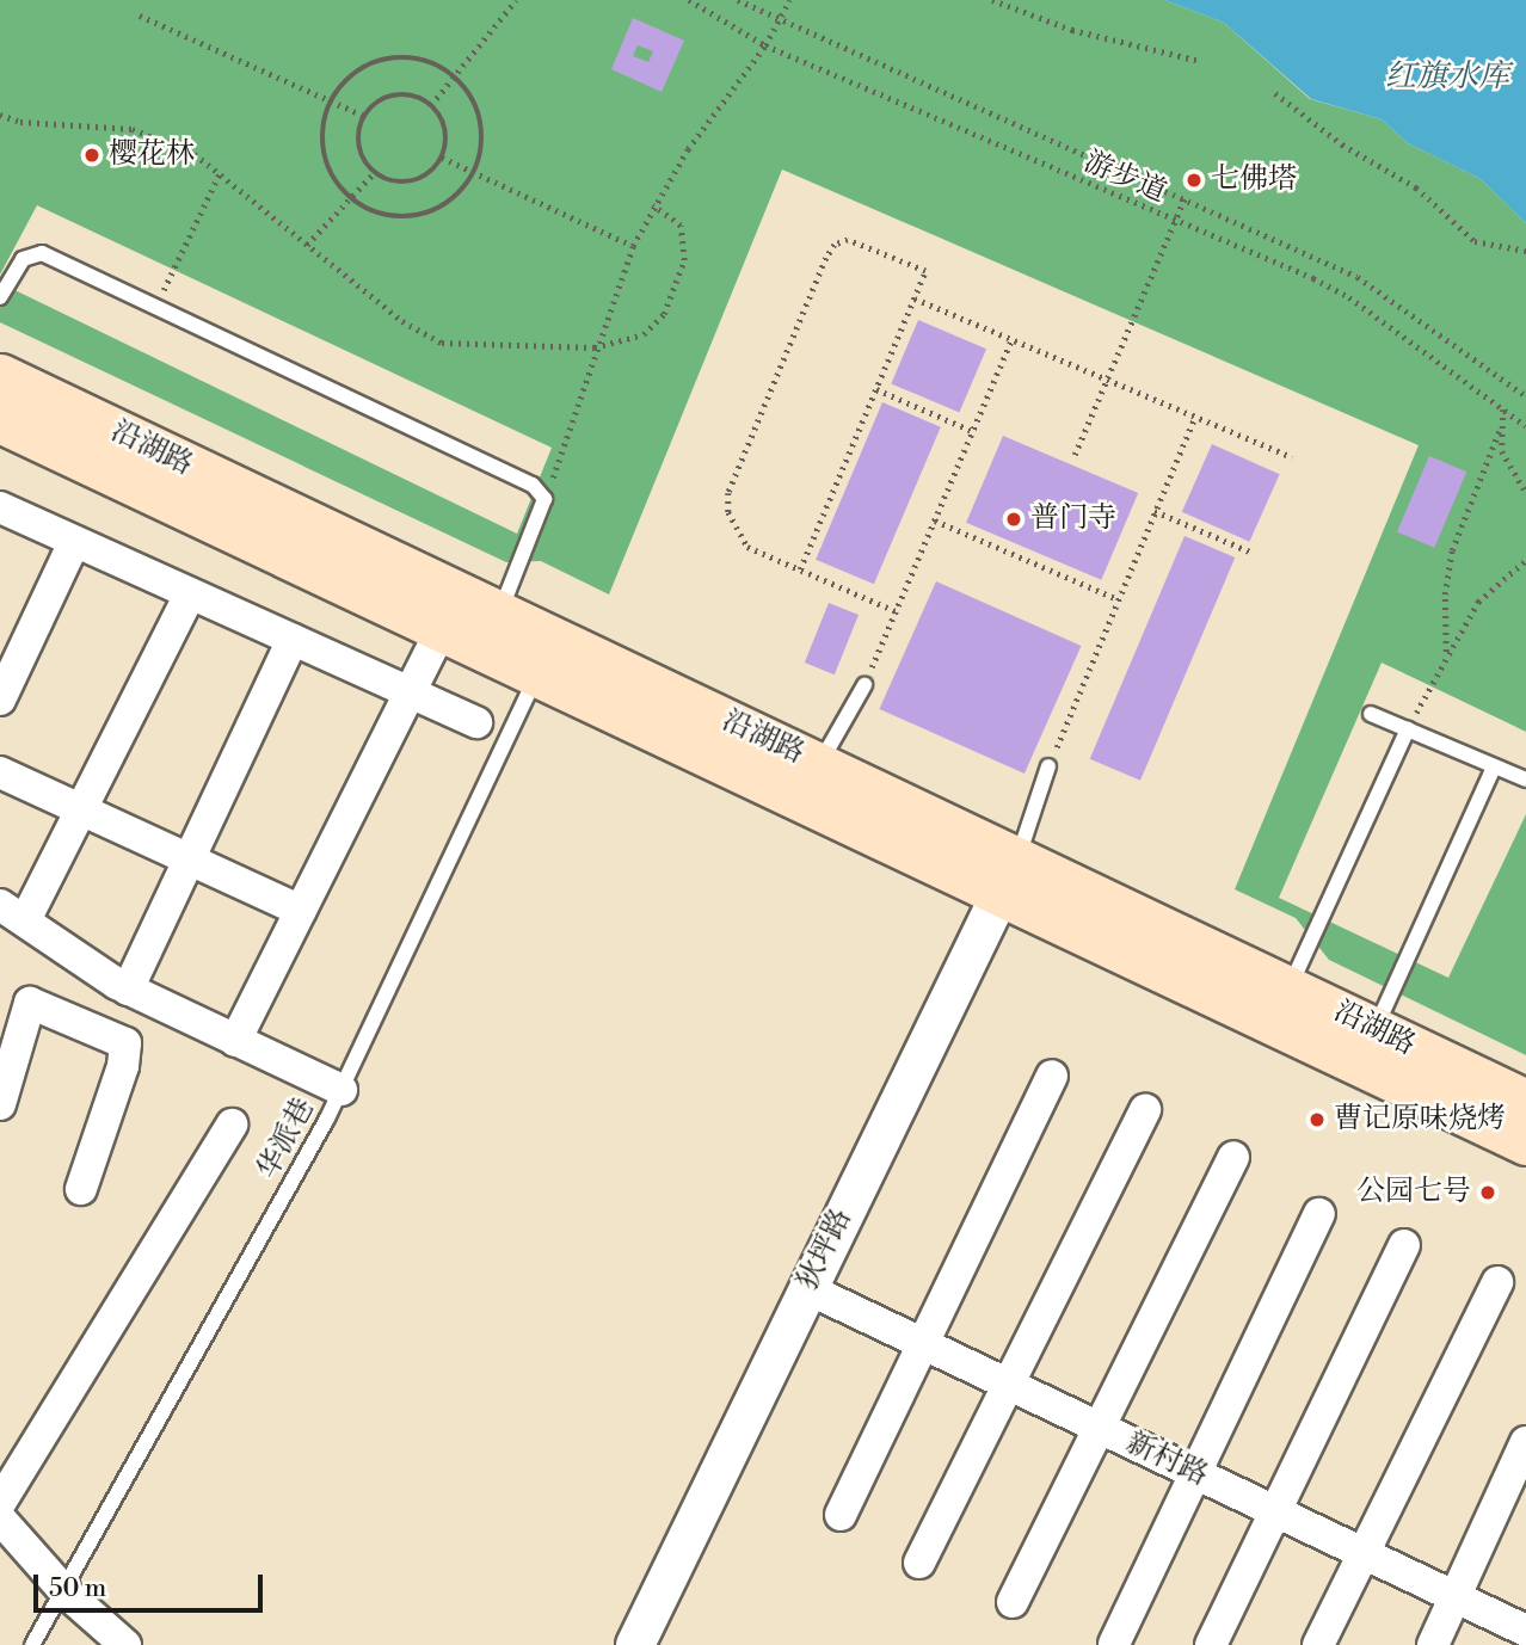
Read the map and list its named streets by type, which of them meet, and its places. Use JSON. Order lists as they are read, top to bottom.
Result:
{
  "streets": {
    "main road": ["沿湖路"],
    "street": ["狄坪路", "新村路"],
    "lane": ["华派巷"],
    "path": ["游步道"]
  },
  "crossings": [
    ["沿湖路", "华派巷"],
    ["沿湖路", "狄坪路"],
    ["狄坪路", "新村路"]
  ],
  "water": ["红旗水库"],
  "places": [
    "樱花林",
    "七佛塔",
    "普门寺",
    "曹记原味烧烤",
    "公园七号"
  ],
  "scale_bar": "50 m"
}
